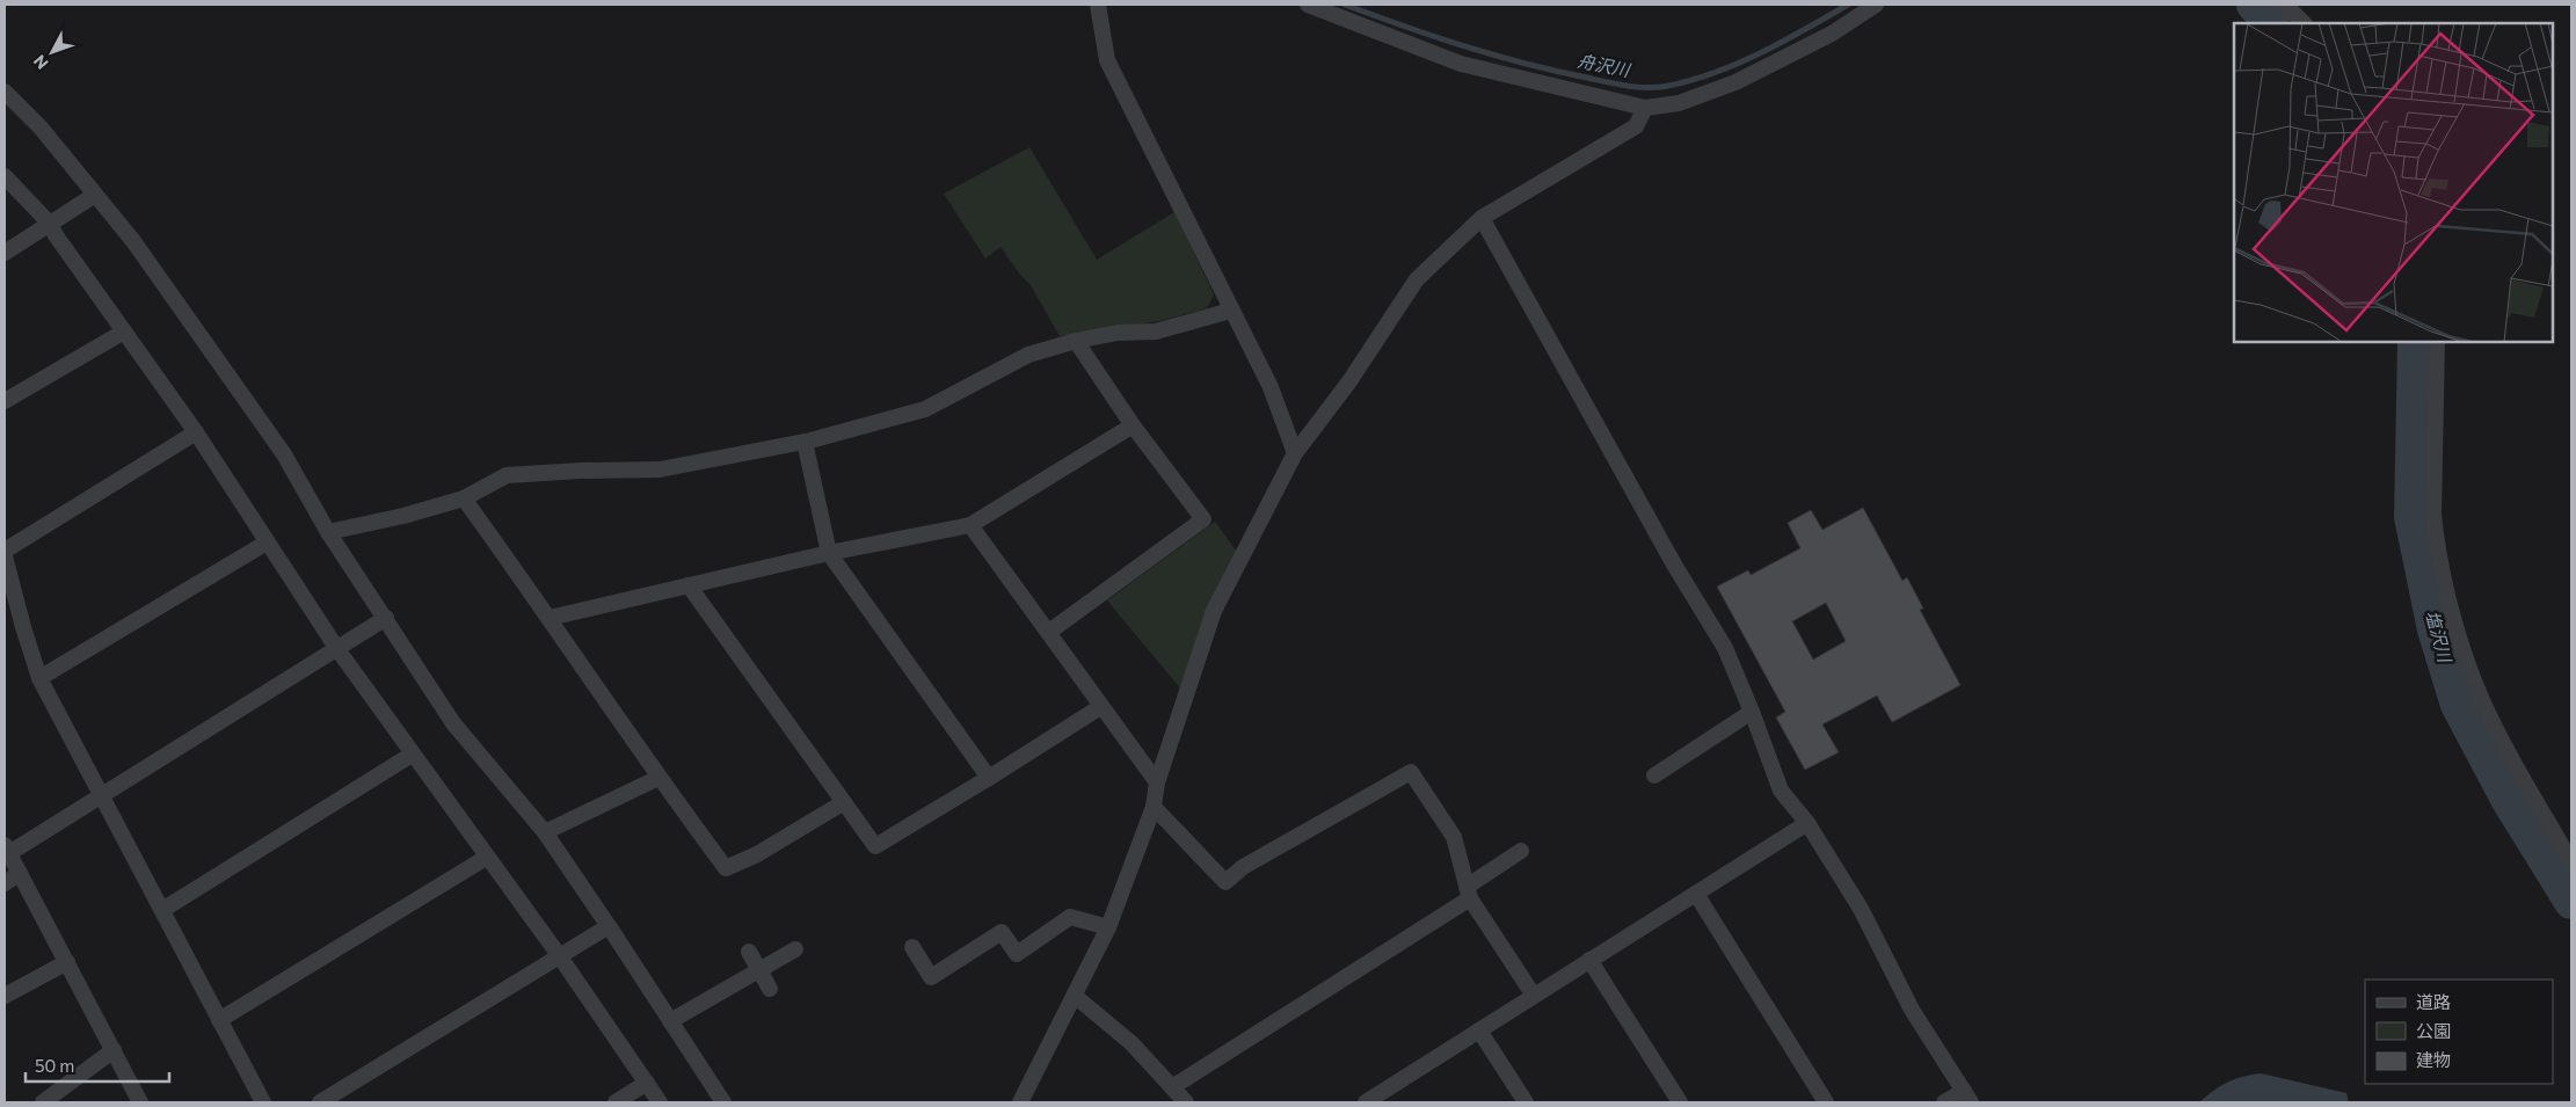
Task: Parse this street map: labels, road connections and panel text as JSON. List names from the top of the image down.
{
  "water": ["舟沢川", "塩沢川"],
  "legend": ["道路", "公園", "建物"],
  "scale_bar": "50 m",
  "north": "bottom left"
}
